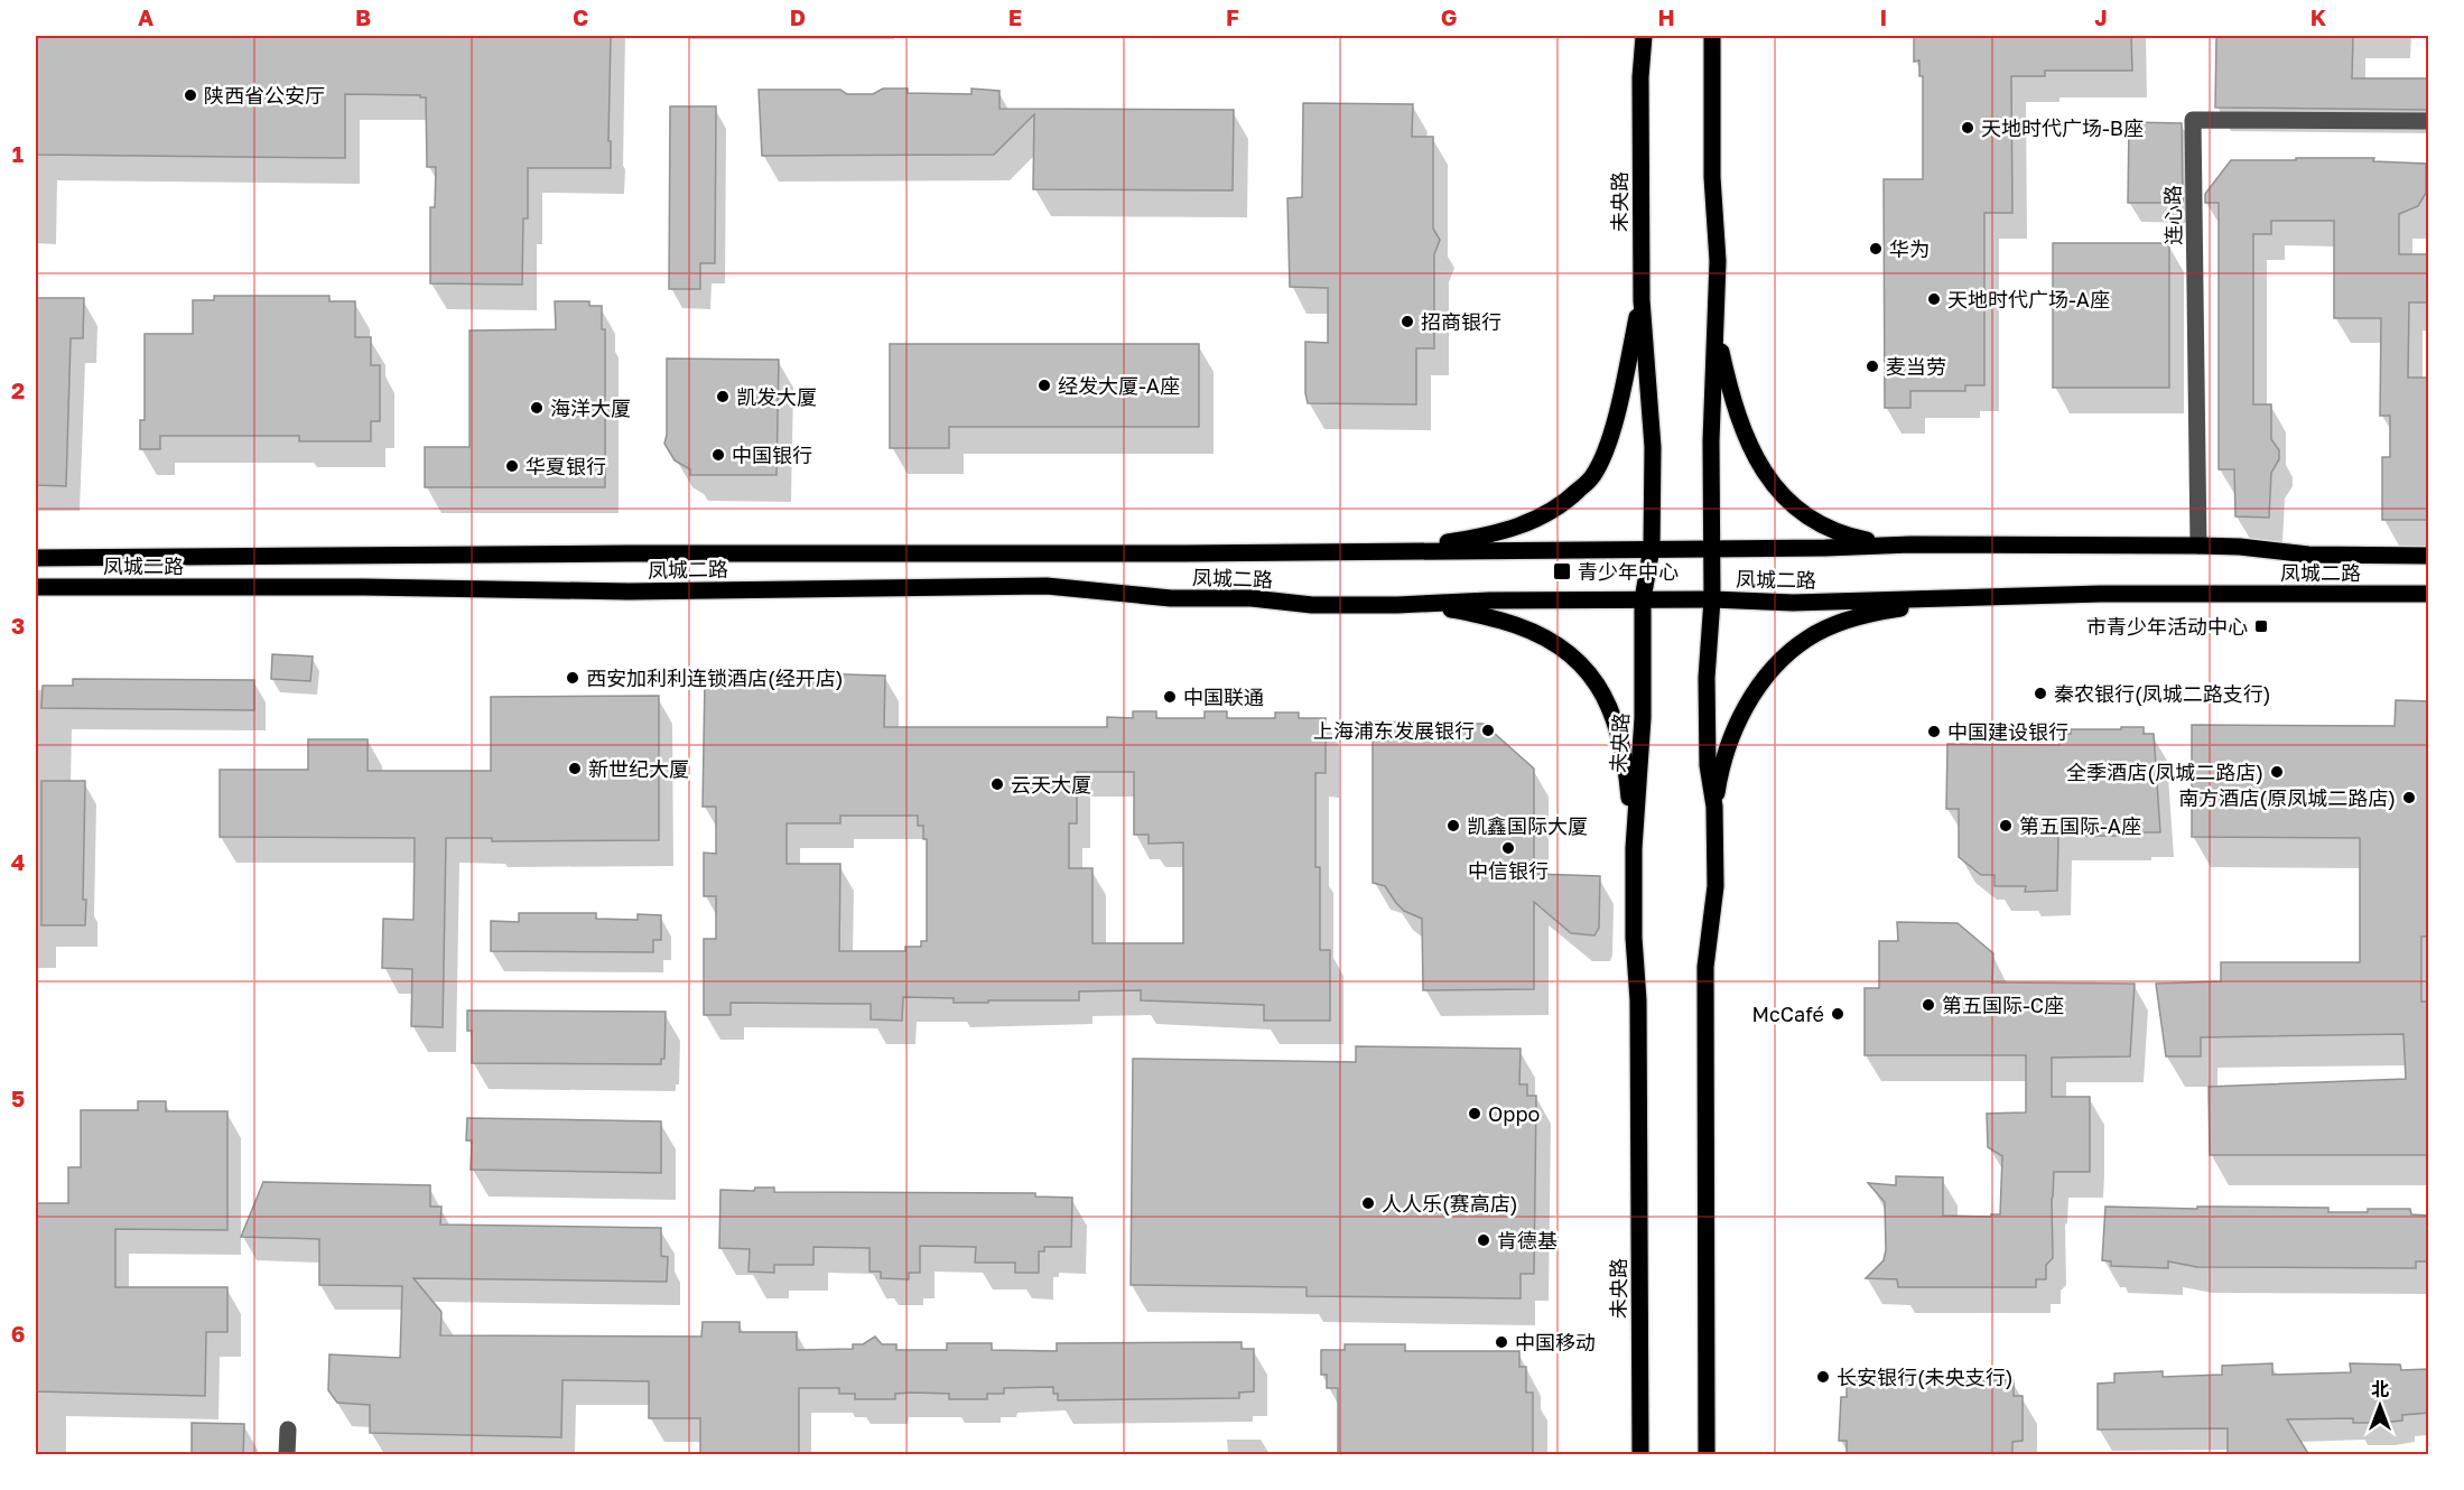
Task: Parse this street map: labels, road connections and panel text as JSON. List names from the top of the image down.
{
  "streets": {
    "main road": ["未央路", "凤城二路"],
    "street": ["连心路"]
  },
  "crossings": [
    ["未央路", "凤城二路"],
    ["连心路", "凤城二路"]
  ],
  "places": {
    "other": [
      "陕西省公安厅",
      "天地时代广场-B座",
      "华为",
      "天地时代广场-A座",
      "招商银行",
      "麦当劳",
      "经发大厦-A座",
      "凯发大厦",
      "海洋大厦",
      "中国银行",
      "华夏银行",
      "西安加利利连锁酒店(经开店)",
      "秦农银行(凤城二路支行)",
      "中国联通",
      "上海浦东发展银行",
      "中国建设银行",
      "新世纪大厦",
      "全季酒店(凤城二路店)",
      "云天大厦",
      "南方酒店(原凤城二路店)",
      "凯鑫国际大厦",
      "第五国际-A座",
      "中信银行",
      "第五国际-C座",
      "McCafé",
      "Oppo",
      "人人乐(赛高店)",
      "肯德基",
      "中国移动",
      "长安银行(未央支行)"
    ],
    "transit": ["青少年中心", "市青少年活动中心"]
  },
  "north": "top",
  "grid": {
    "columns": [
      "A",
      "B",
      "C",
      "D",
      "E",
      "F",
      "G",
      "H",
      "I",
      "J",
      "K"
    ],
    "rows": [
      "1",
      "2",
      "3",
      "4",
      "5",
      "6"
    ]
  }
}
